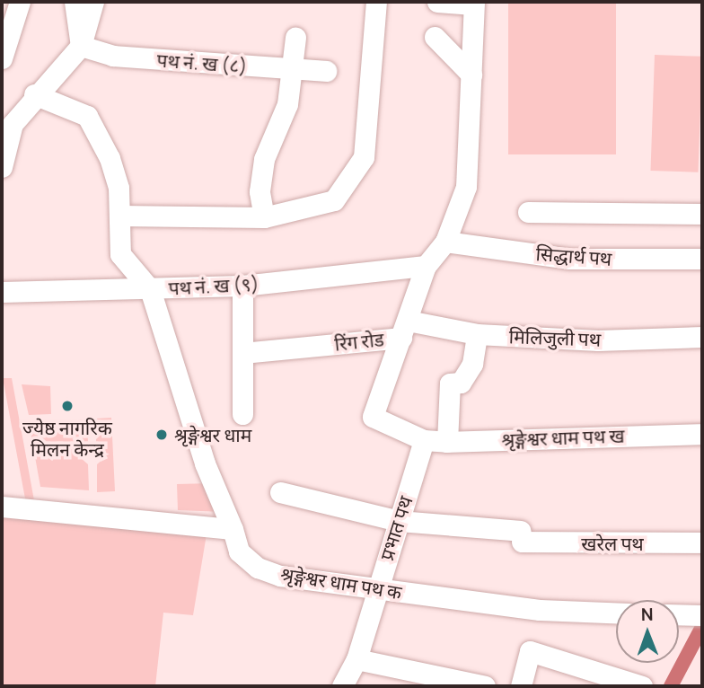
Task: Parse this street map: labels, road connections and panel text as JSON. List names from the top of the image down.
{
  "streets": {
    "street": [
      "पथ नं. ख (८)",
      "सिद्धार्थ पथ",
      "पथ नं. ख (९)",
      "मिलिजुली पथ",
      "रिंग रोड",
      "श्रृङ्गेश्वर धाम पथ ख",
      "प्रभात पथ",
      "खरेल पथ",
      "श्रृङ्गेश्वर धाम पथ क"
    ]
  },
  "crossings": [
    ["पथ नं. ख (९)", "रिंग रोड"],
    ["पथ नं. ख (९)", "श्रृङ्गेश्वर धाम पथ क"],
    ["मिलिजुली पथ", "रिंग रोड"],
    ["श्रृङ्गेश्वर धाम पथ ख", "प्रभात पथ"],
    ["प्रभात पथ", "खरेल पथ"],
    ["प्रभात पथ", "श्रृङ्गेश्वर धाम पथ क"]
  ],
  "places": ["ज्येष्ठ नागरिक मिलन केन्द्र", "श्रृङ्गेश्वर धाम"],
  "north": "top"
}
